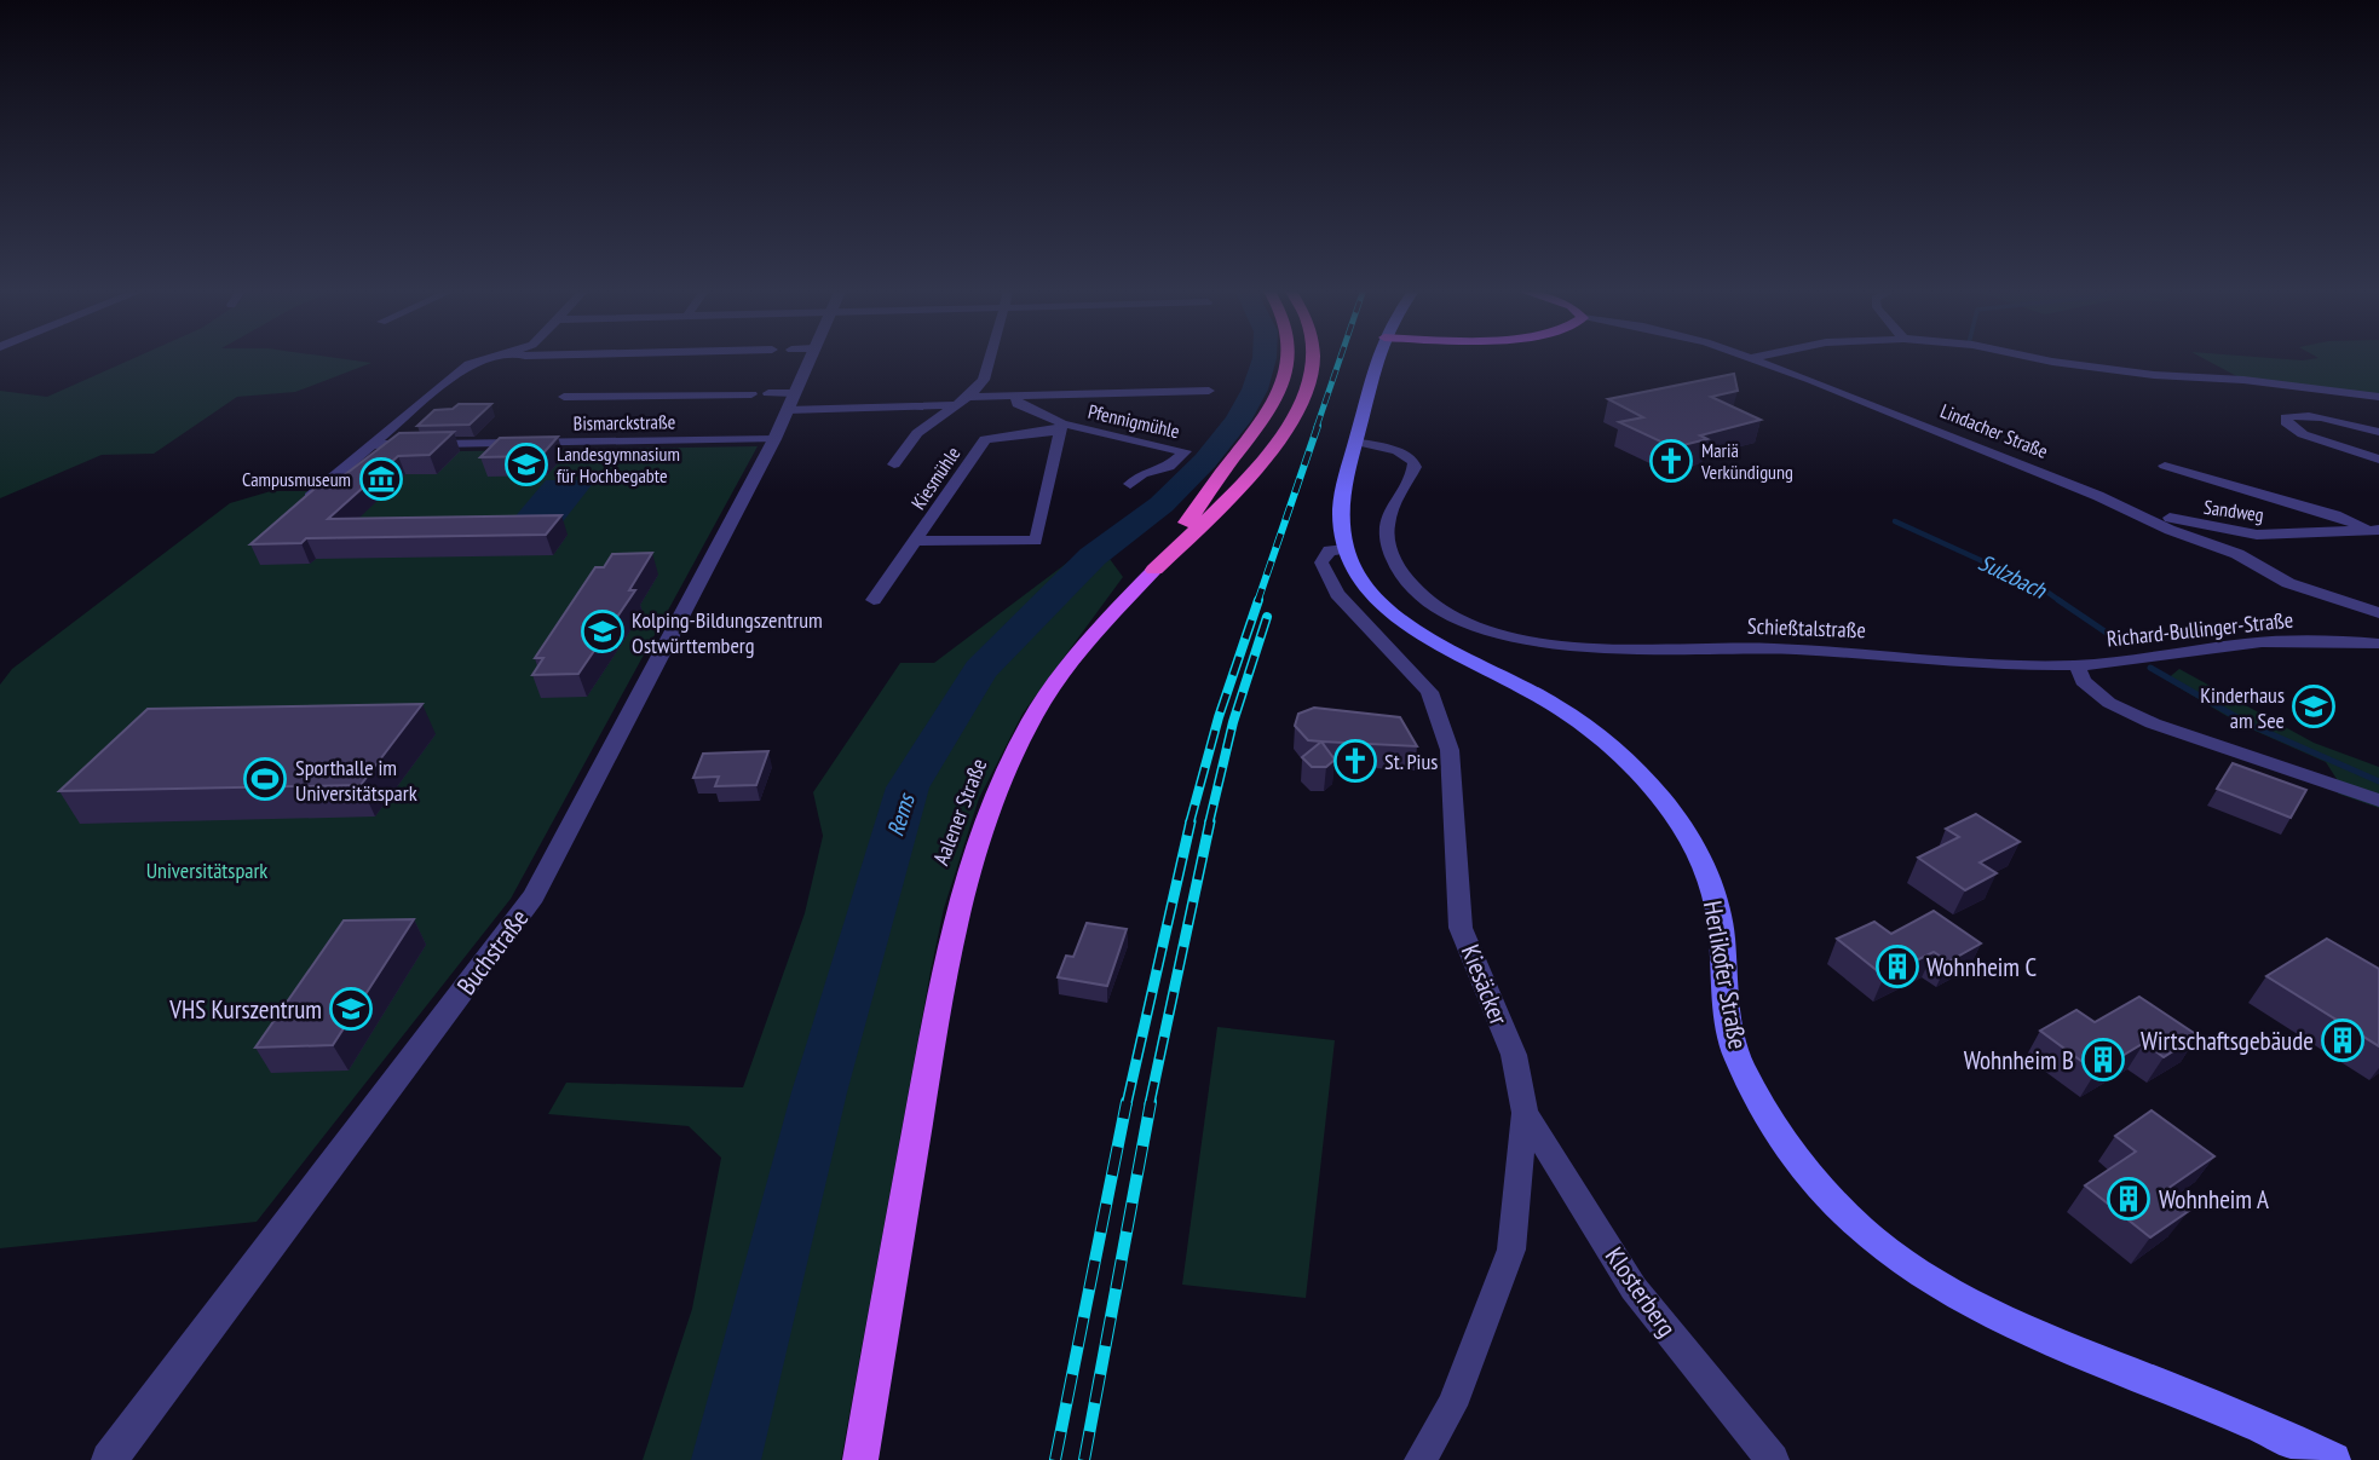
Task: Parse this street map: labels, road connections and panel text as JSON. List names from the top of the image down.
{
  "streets": {
    "highway": ["Aalener Straße"],
    "main road": ["Herlikofer Straße"],
    "street": [
      "Pfennigmühle",
      "Bismarckstraße",
      "Lindacher Straße",
      "Kiesmühle",
      "Sandweg",
      "Schießtalstraße",
      "Richard-Bullinger-Straße",
      "Buchstraße",
      "Kiesäcker",
      "Klosterberg"
    ]
  },
  "crossings": [
    ["Pfennigmühle", "Kiesmühle"],
    ["Bismarckstraße", "Buchstraße"],
    ["Lindacher Straße", "Sandweg"],
    ["Schießtalstraße", "Richard-Bullinger-Straße"],
    ["Schießtalstraße", "Herlikofer Straße"],
    ["Herlikofer Straße", "Kiesäcker"],
    ["Kiesäcker", "Klosterberg"]
  ],
  "water": ["Sulzbach", "Rems"],
  "parks": ["Universitätspark"],
  "places": {
    "church": ["Mariä Verkündigung", "St. Pius"],
    "school or university": [
      "Landesgymnasium für Hochbegabte",
      "Kolping-Bildungszentrum Ostwürttemberg",
      "Kinderhaus am See",
      "VHS Kurszentrum"
    ],
    "museum": ["Campusmuseum"],
    "sports": ["Sporthalle im Universitätspark"],
    "building": [
      "Wohnheim C",
      "Wirtschaftsgebäude",
      "Wohnheim B",
      "Wohnheim A"
    ]
  }
}
